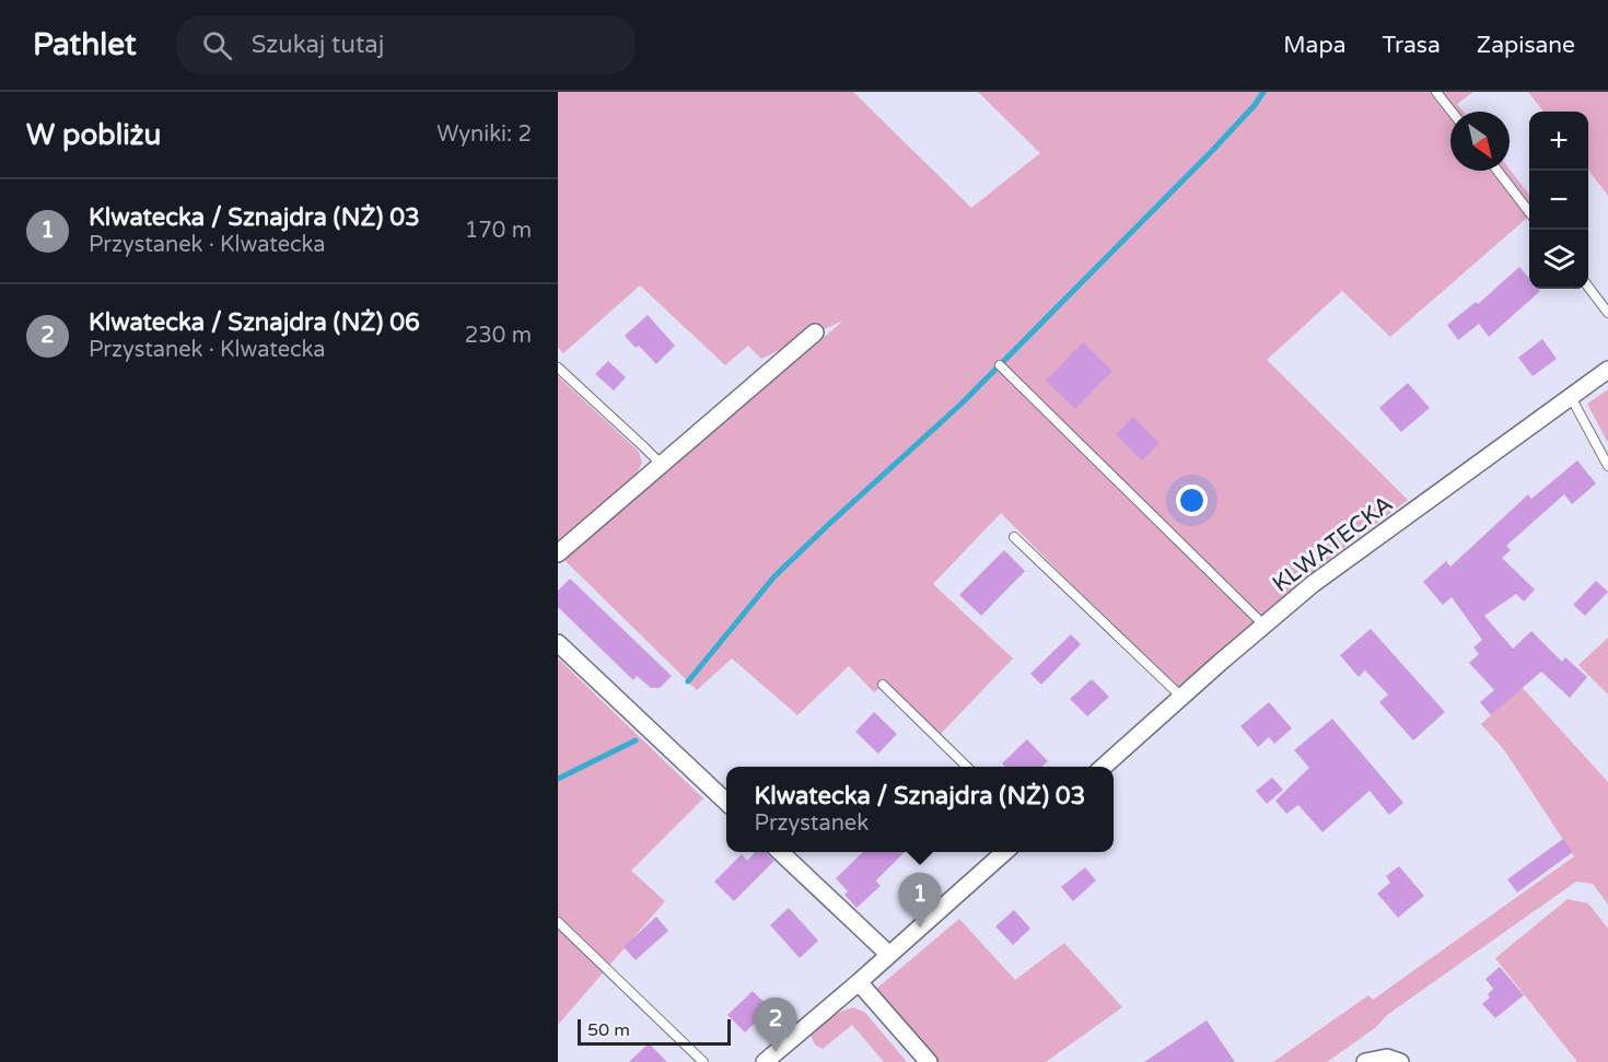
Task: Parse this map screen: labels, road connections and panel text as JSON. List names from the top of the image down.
{
  "streets": {
    "street": ["KLWATECKA"]
  },
  "scale_bar": "50 m",
  "north": "bottom right",
  "page": {
    "header": "Pathlet",
    "search": "Szukaj tutaj",
    "nav": ["Mapa", "Trasa", "Zapisane"],
    "heading": ["W pobliżu", "Wyniki: 2"],
    "map_buttons": ["+", "−"],
    "list": [
      {
        "mark": "1",
        "name": "Klwatecka / Sznajdra (NŻ) 03",
        "note": "Przystanek · Klwatecka",
        "value": "170 m"
      },
      {
        "mark": "2",
        "name": "Klwatecka / Sznajdra (NŻ) 06",
        "note": "Przystanek · Klwatecka",
        "value": "230 m"
      }
    ],
    "popup": ["Klwatecka / Sznajdra (NŻ) 03", "Przystanek"],
    "pins": ["1", "2"],
    "scale": "50 m"
  }
}
